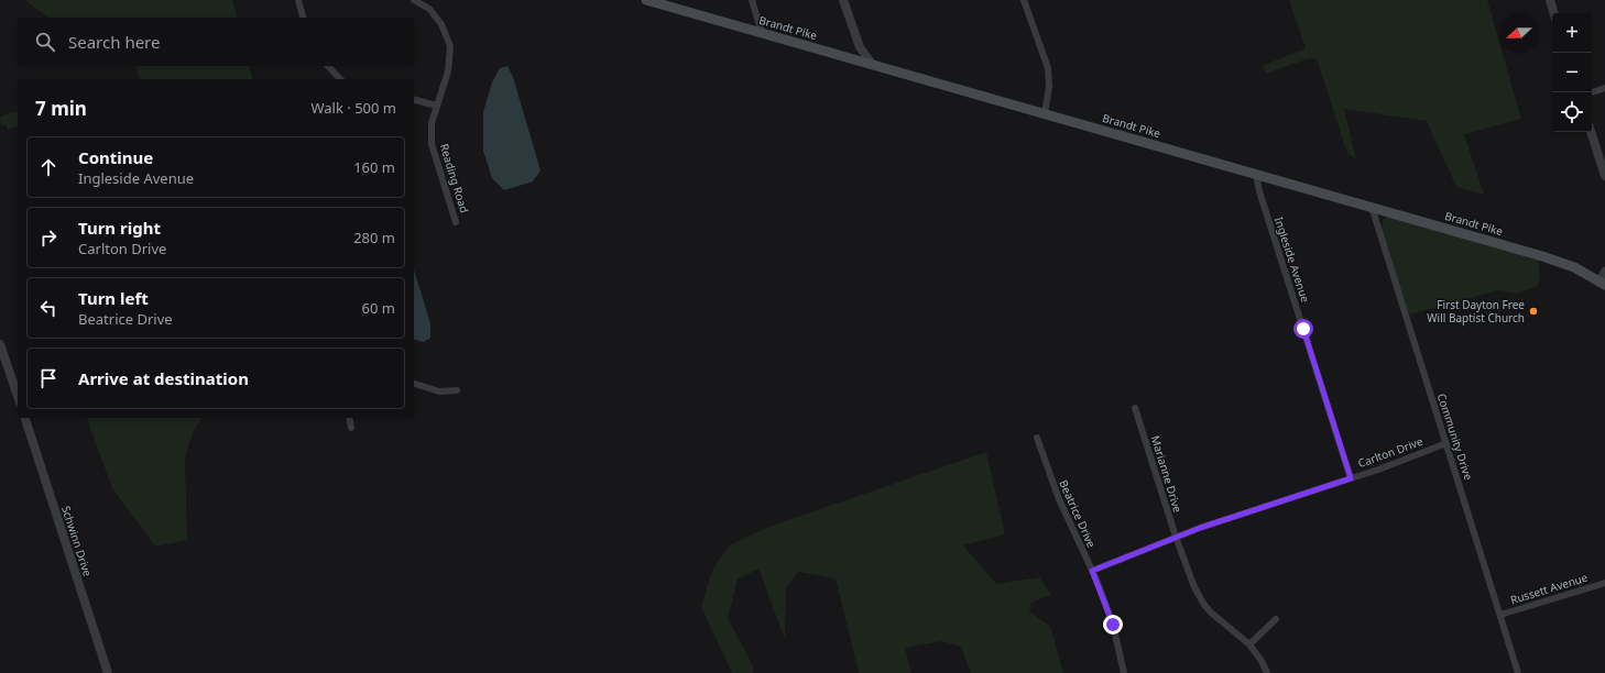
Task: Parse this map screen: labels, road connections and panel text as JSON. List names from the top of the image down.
{
  "streets": {
    "main road": ["Brandt Pike"],
    "street": [
      "Reading Road",
      "Ingleside Avenue",
      "Community Drive",
      "Carlton Drive",
      "Marianne Drive",
      "Beatrice Drive",
      "Schwinn Drive",
      "Russett Avenue"
    ]
  },
  "crossings": [
    ["Brandt Pike", "Ingleside Avenue"],
    ["Brandt Pike", "Community Drive"],
    ["Ingleside Avenue", "Carlton Drive"],
    ["Community Drive", "Carlton Drive"],
    ["Community Drive", "Russett Avenue"],
    ["Carlton Drive", "Marianne Drive"],
    ["Carlton Drive", "Beatrice Drive"]
  ],
  "places": ["First Dayton Free Will Baptist Church"],
  "north": "left",
  "page": {
    "map_buttons": ["+", "−"],
    "search": "Search here",
    "heading": ["7 min", "Walk · 500 m"],
    "list": [
      ["Continue", "Ingleside Avenue", "160 m"],
      ["Turn right", "Carlton Drive", "280 m"],
      ["Turn left", "Beatrice Drive", "60 m"],
      "Arrive at destination"
    ]
  }
}
